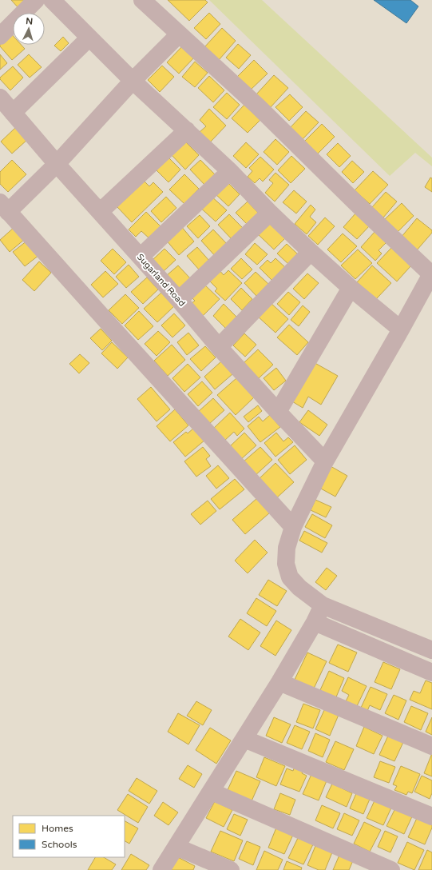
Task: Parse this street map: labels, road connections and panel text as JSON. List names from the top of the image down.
{
  "streets": {
    "street": ["Sugarland Road"]
  },
  "legend": ["Homes", "Schools"],
  "north": "top"
}
